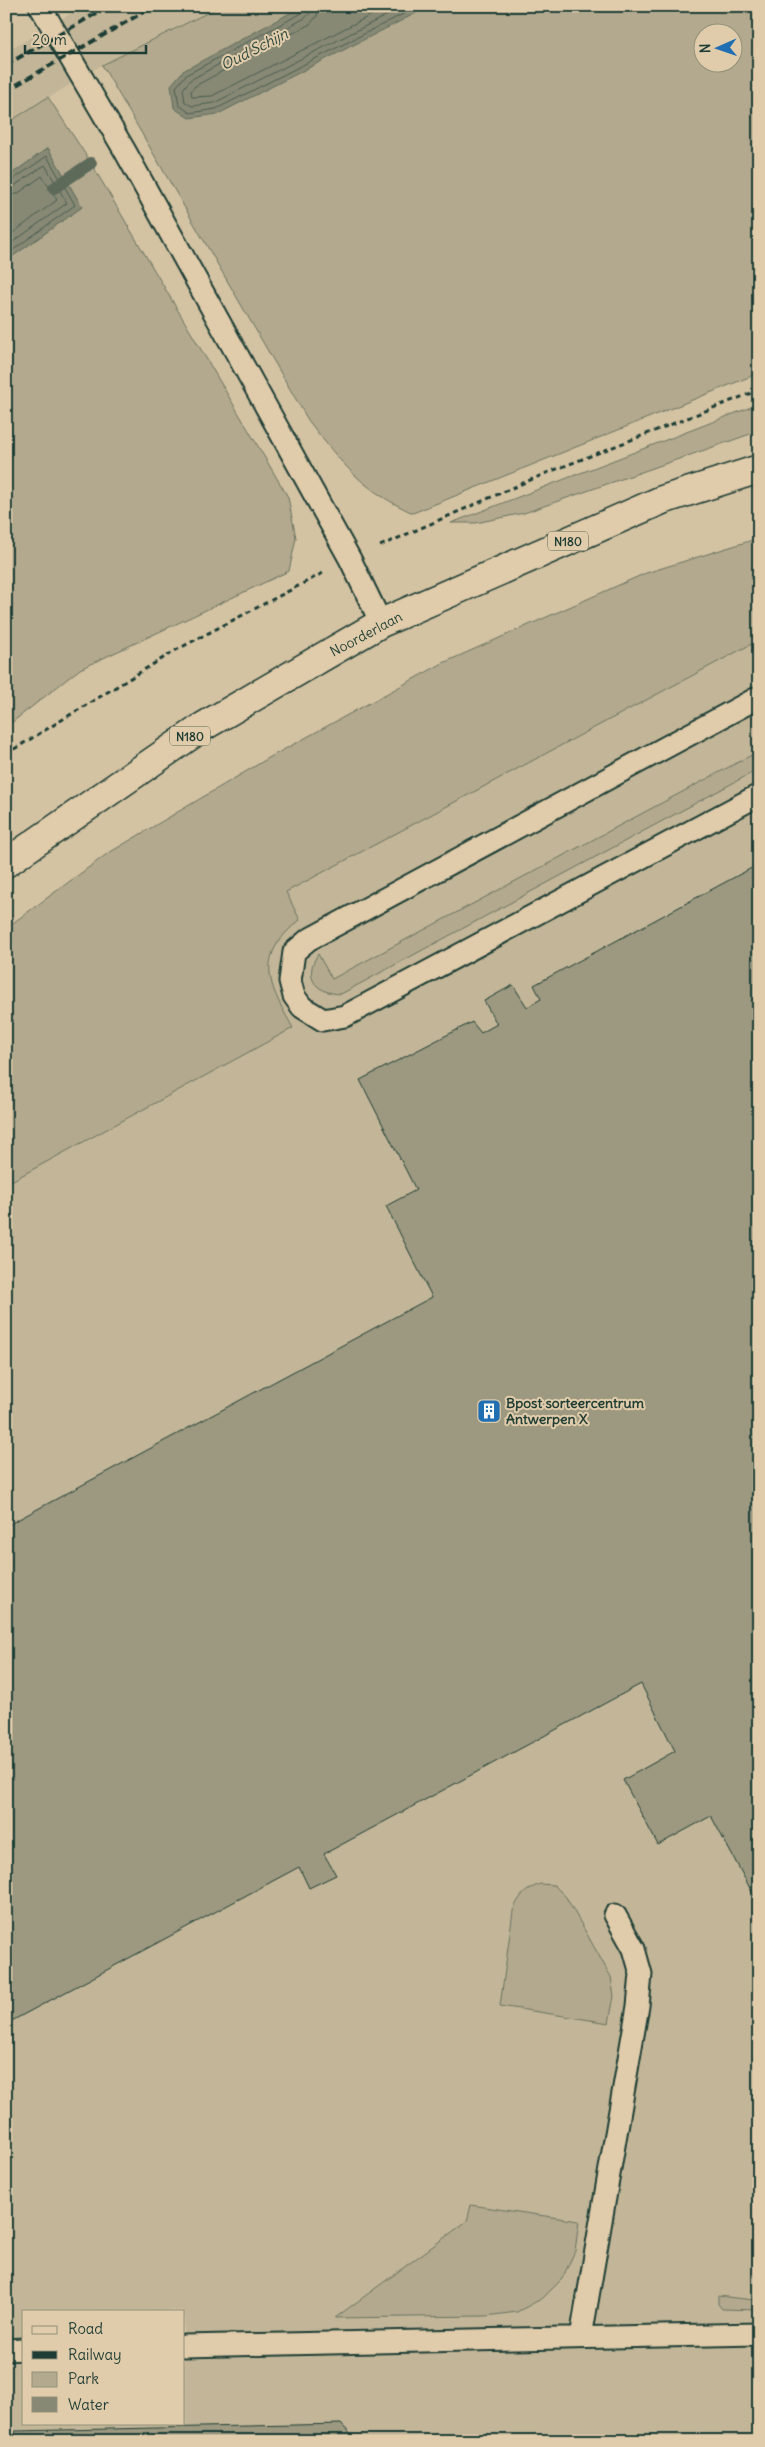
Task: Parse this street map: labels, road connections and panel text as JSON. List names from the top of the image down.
{
  "streets": {
    "main road": ["N180", "Noorderlaan"]
  },
  "water": ["Oud Schijn"],
  "places": {
    "building": ["Bpost sorteercentrum Antwerpen X"]
  },
  "legend": [
    "Road",
    "Railway",
    "Park",
    "Water"
  ],
  "scale_bar": "20 m",
  "north": "left"
}
